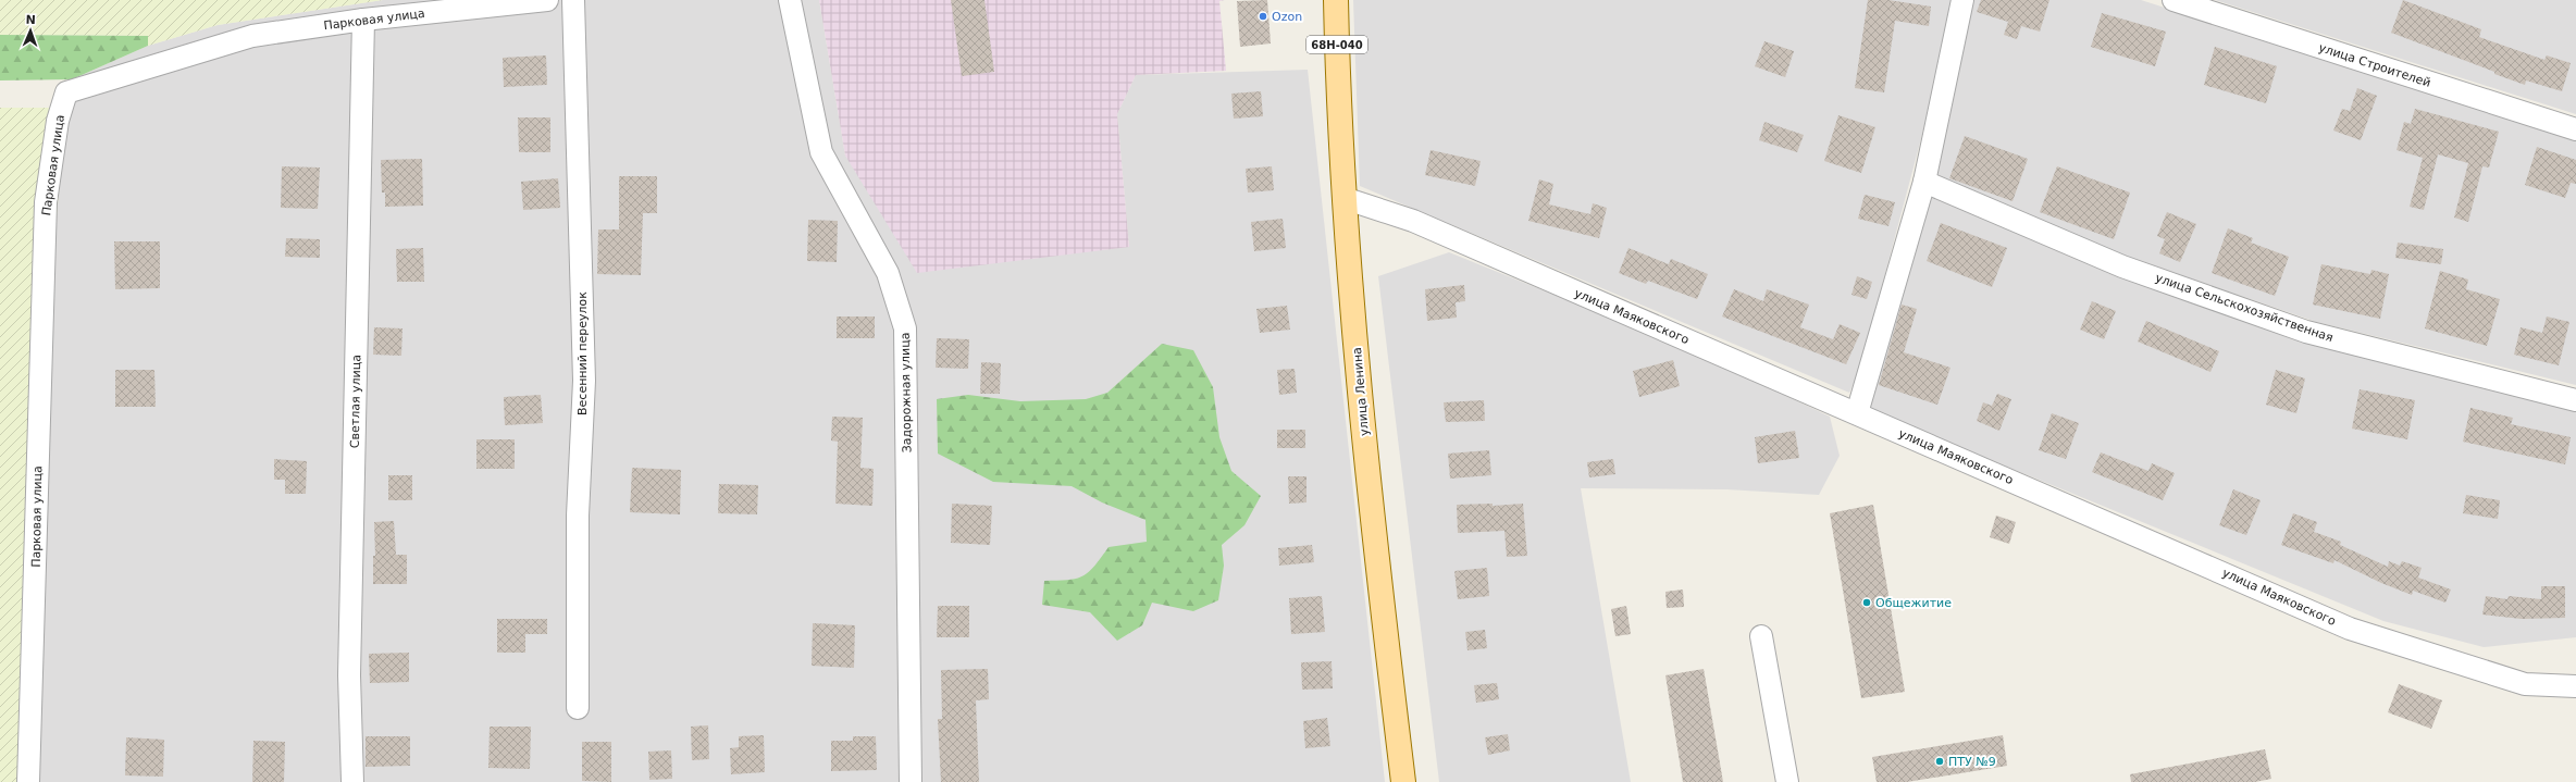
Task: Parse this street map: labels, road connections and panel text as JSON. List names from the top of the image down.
{
  "streets": {
    "main road": ["68Н-040", "улица Ленина"],
    "street": [
      "Парковая улица",
      "улица Строителей",
      "улица Сельскохозяйственная",
      "улица Маяковского",
      "Весенний переулок",
      "Задорожная улица",
      "Светлая улица"
    ]
  },
  "crossings": [
    ["Парковая улица", "Светлая улица"],
    ["улица Маяковского", "улица Ленина"]
  ],
  "places": ["Ozon", "Общежитие", "ПТУ №9"],
  "north": "top"
}
